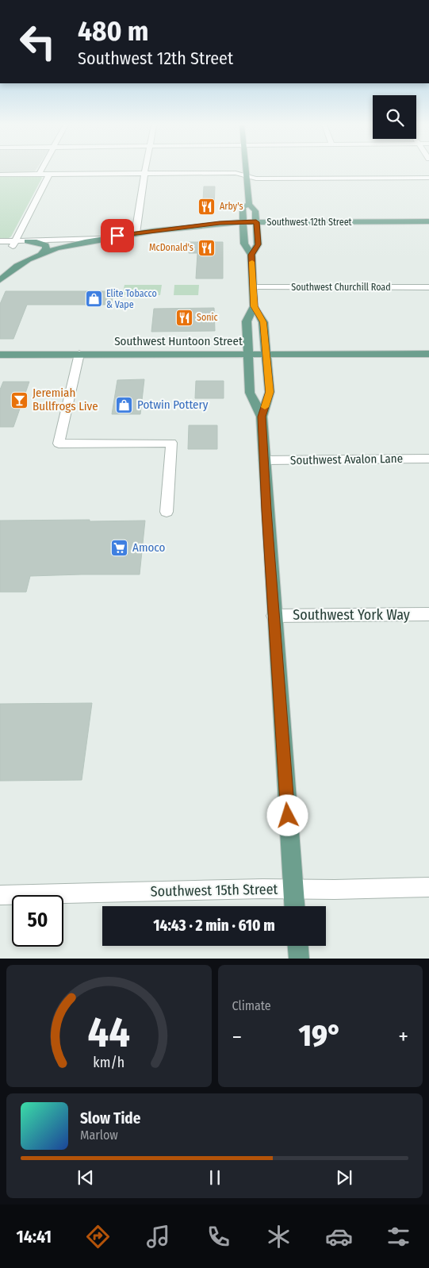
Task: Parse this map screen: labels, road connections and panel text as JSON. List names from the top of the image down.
{
  "streets": {
    "main road": ["Southwest 12th Street", "Southwest Huntoon Street"],
    "street": [
      "Southwest Churchill Road",
      "Southwest Avalon Lane",
      "Southwest York Way",
      "Southwest 15th Street"
    ]
  },
  "places": {
    "restaurant": ["Arby's", "McDonald's", "Sonic"],
    "shop": ["Elite Tobacco & Vape", "Potwin Pottery"],
    "bar": ["Jeremiah Bullfrogs Live"],
    "supermarket": ["Amoco"]
  },
  "page": {
    "turn": ["480 m", "Southwest 12th Street"],
    "limit": "50",
    "trip": "14:43 · 2 min · 610 m",
    "tile": "Climate",
    "heat": ["−", "19°", "+"],
    "song": ["Slow Tide", "Marlow"],
    "tabs": "14:41",
    "gauge": ["44", "km/h"]
  }
}
